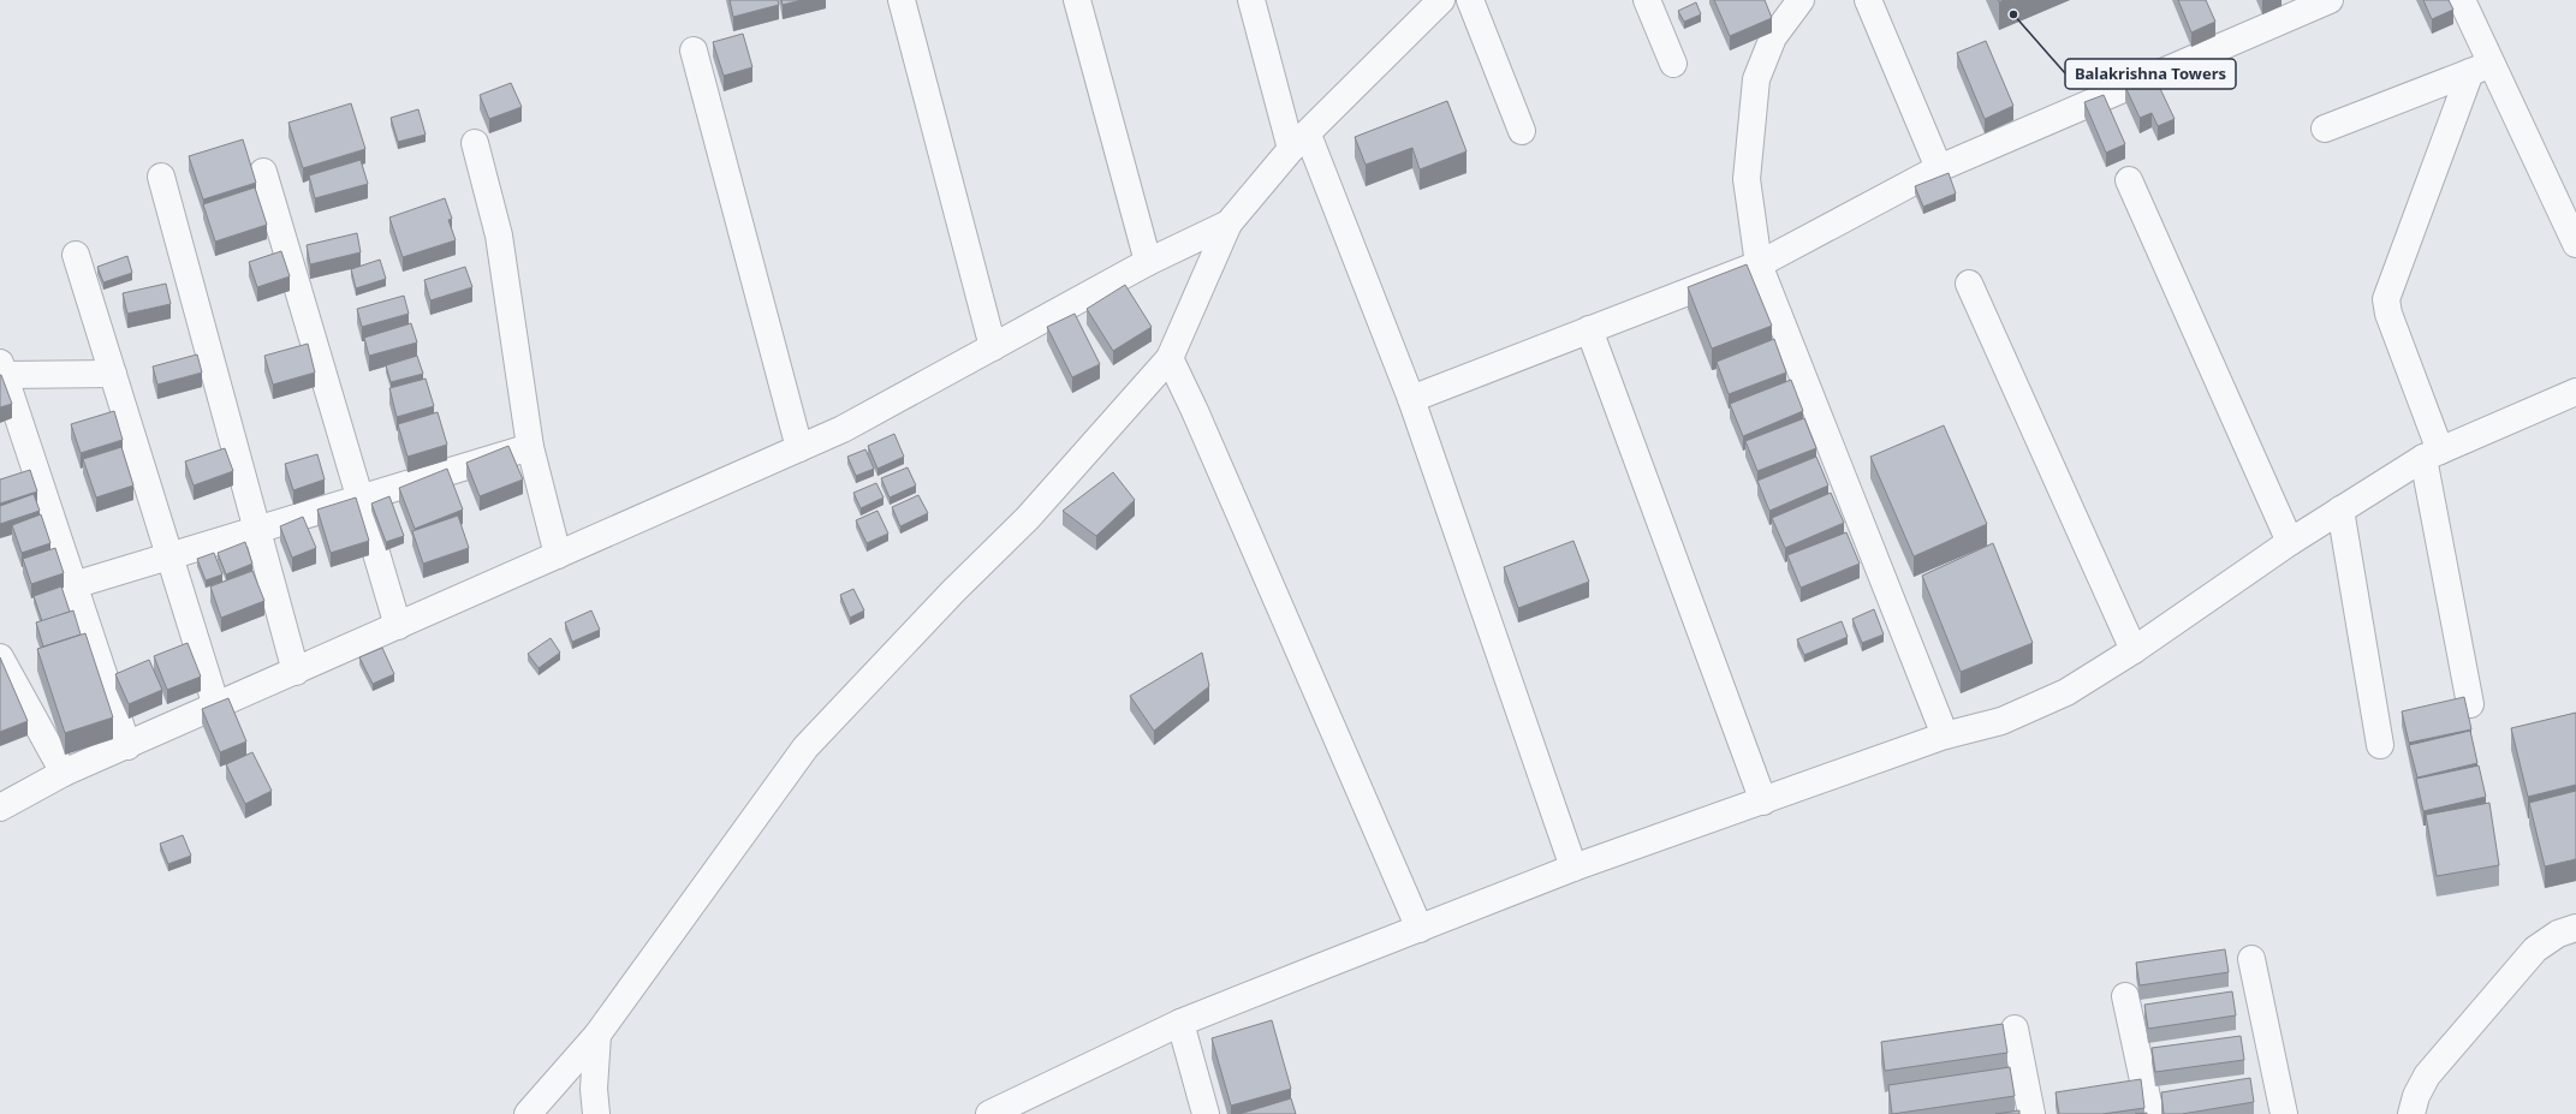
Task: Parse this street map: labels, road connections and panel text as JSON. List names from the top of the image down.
{
  "places": ["Balakrishna Towers"]
}
